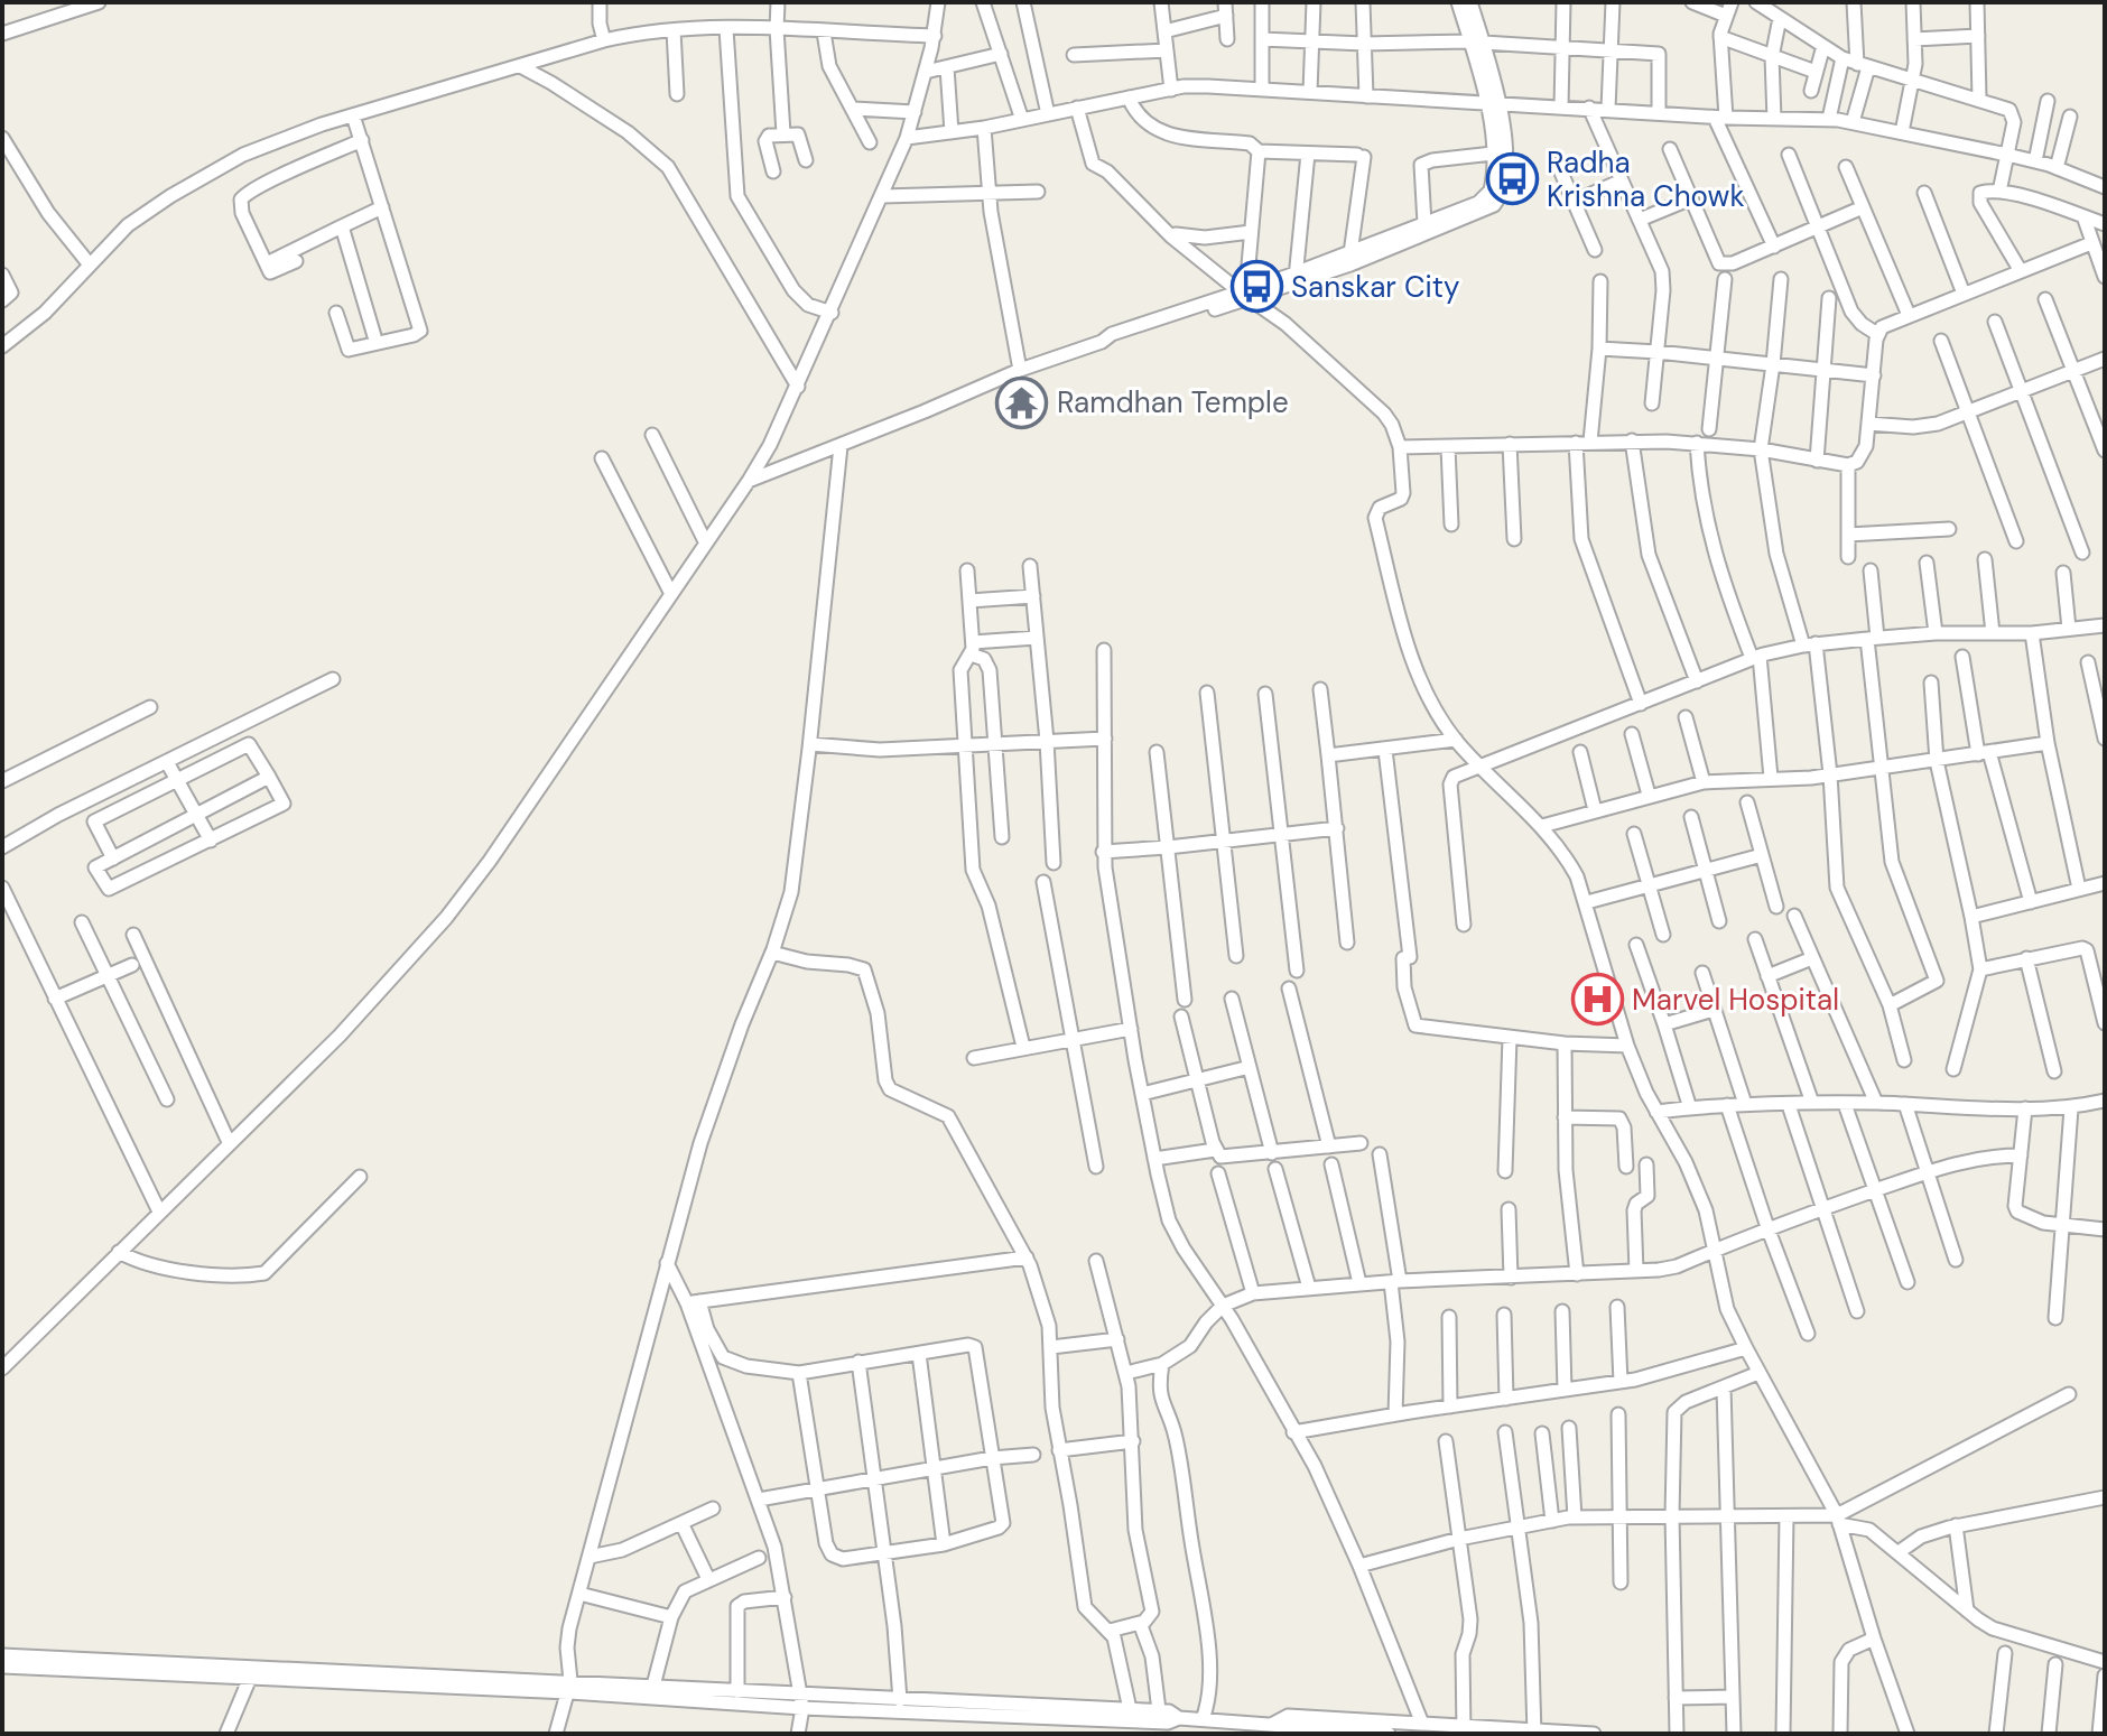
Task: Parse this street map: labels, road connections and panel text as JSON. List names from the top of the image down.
{
  "places": {
    "bus stop": ["Radha Krishna Chowk", "Sanskar City"],
    "temple": ["Ramdhan Temple"],
    "hospital": ["Marvel Hospital"]
  }
}
